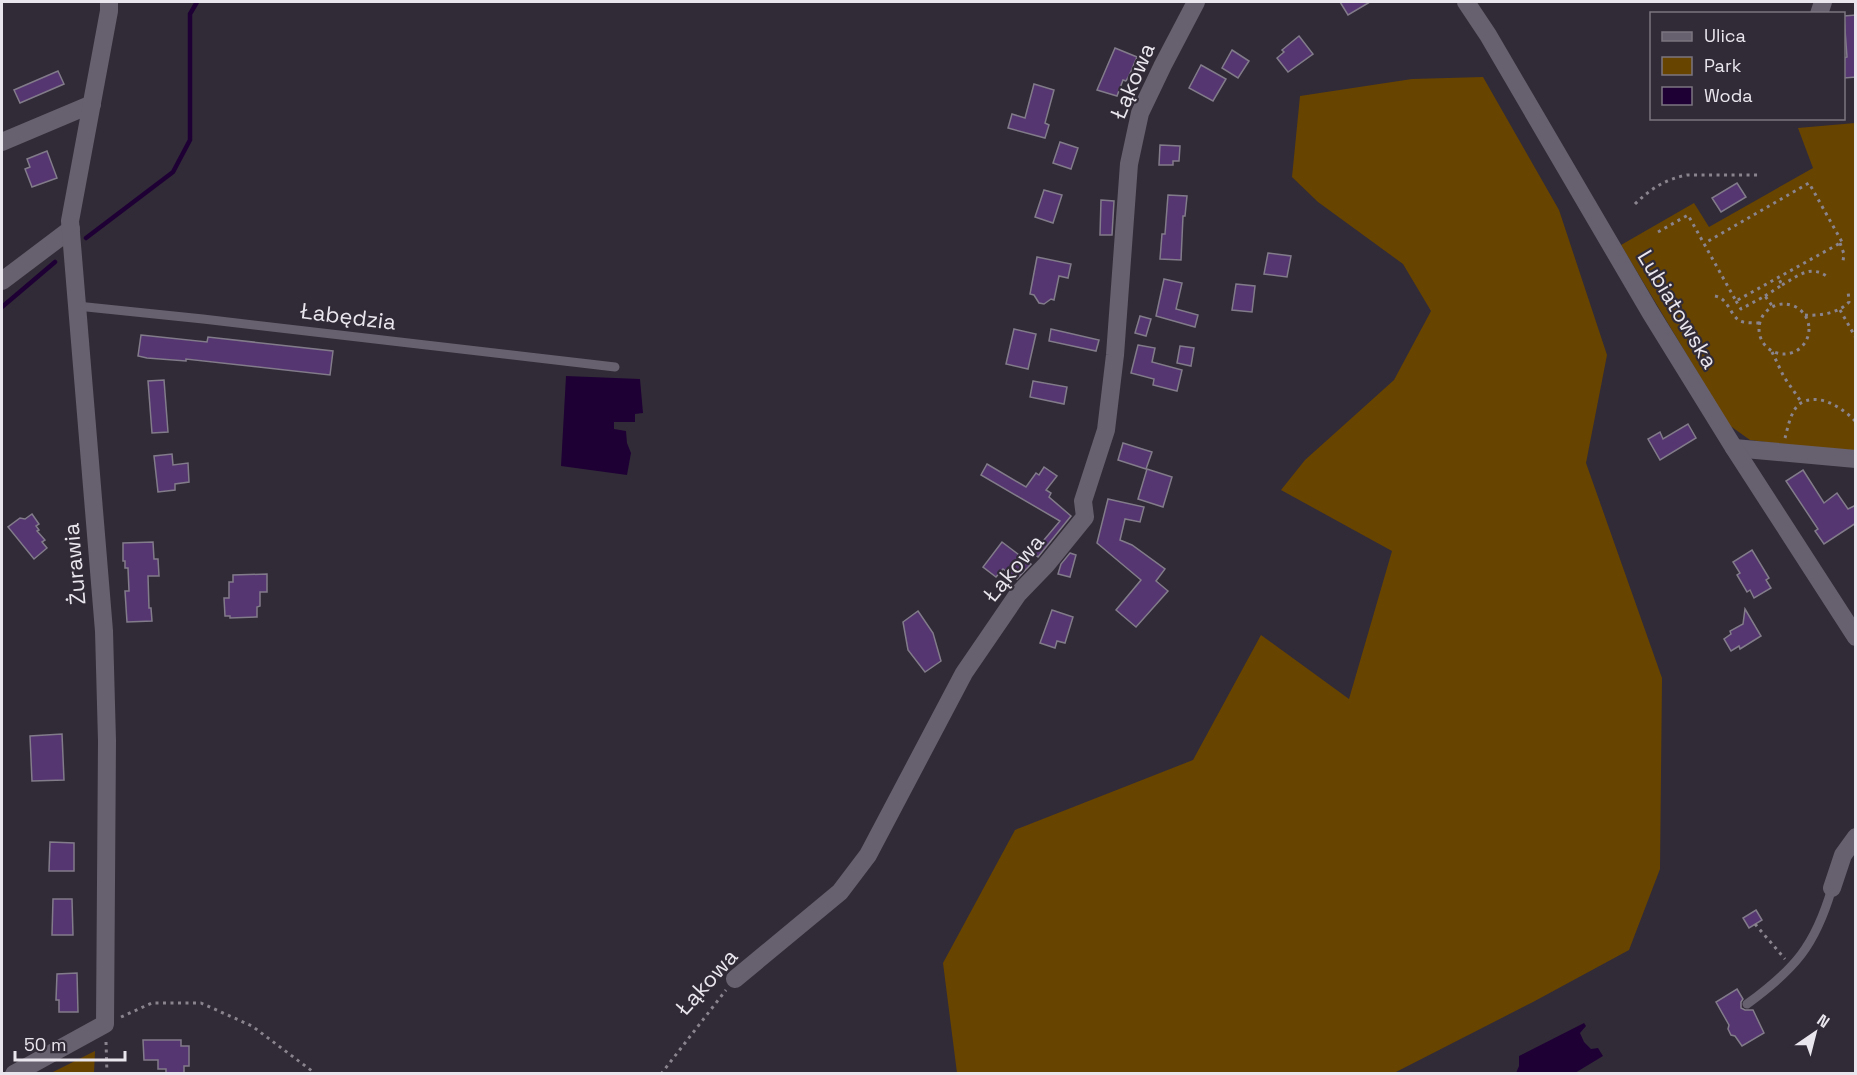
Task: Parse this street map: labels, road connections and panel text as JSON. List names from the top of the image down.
{
  "streets": {
    "street": ["Łąkowa", "Lubiatowska", "Żurawia"],
    "lane": ["Łabędzia"]
  },
  "crossings": [
    ["Łabędzia", "Żurawia"]
  ],
  "legend": ["Ulica", "Park", "Woda"],
  "scale_bar": "50 m",
  "north": "top right"
}
